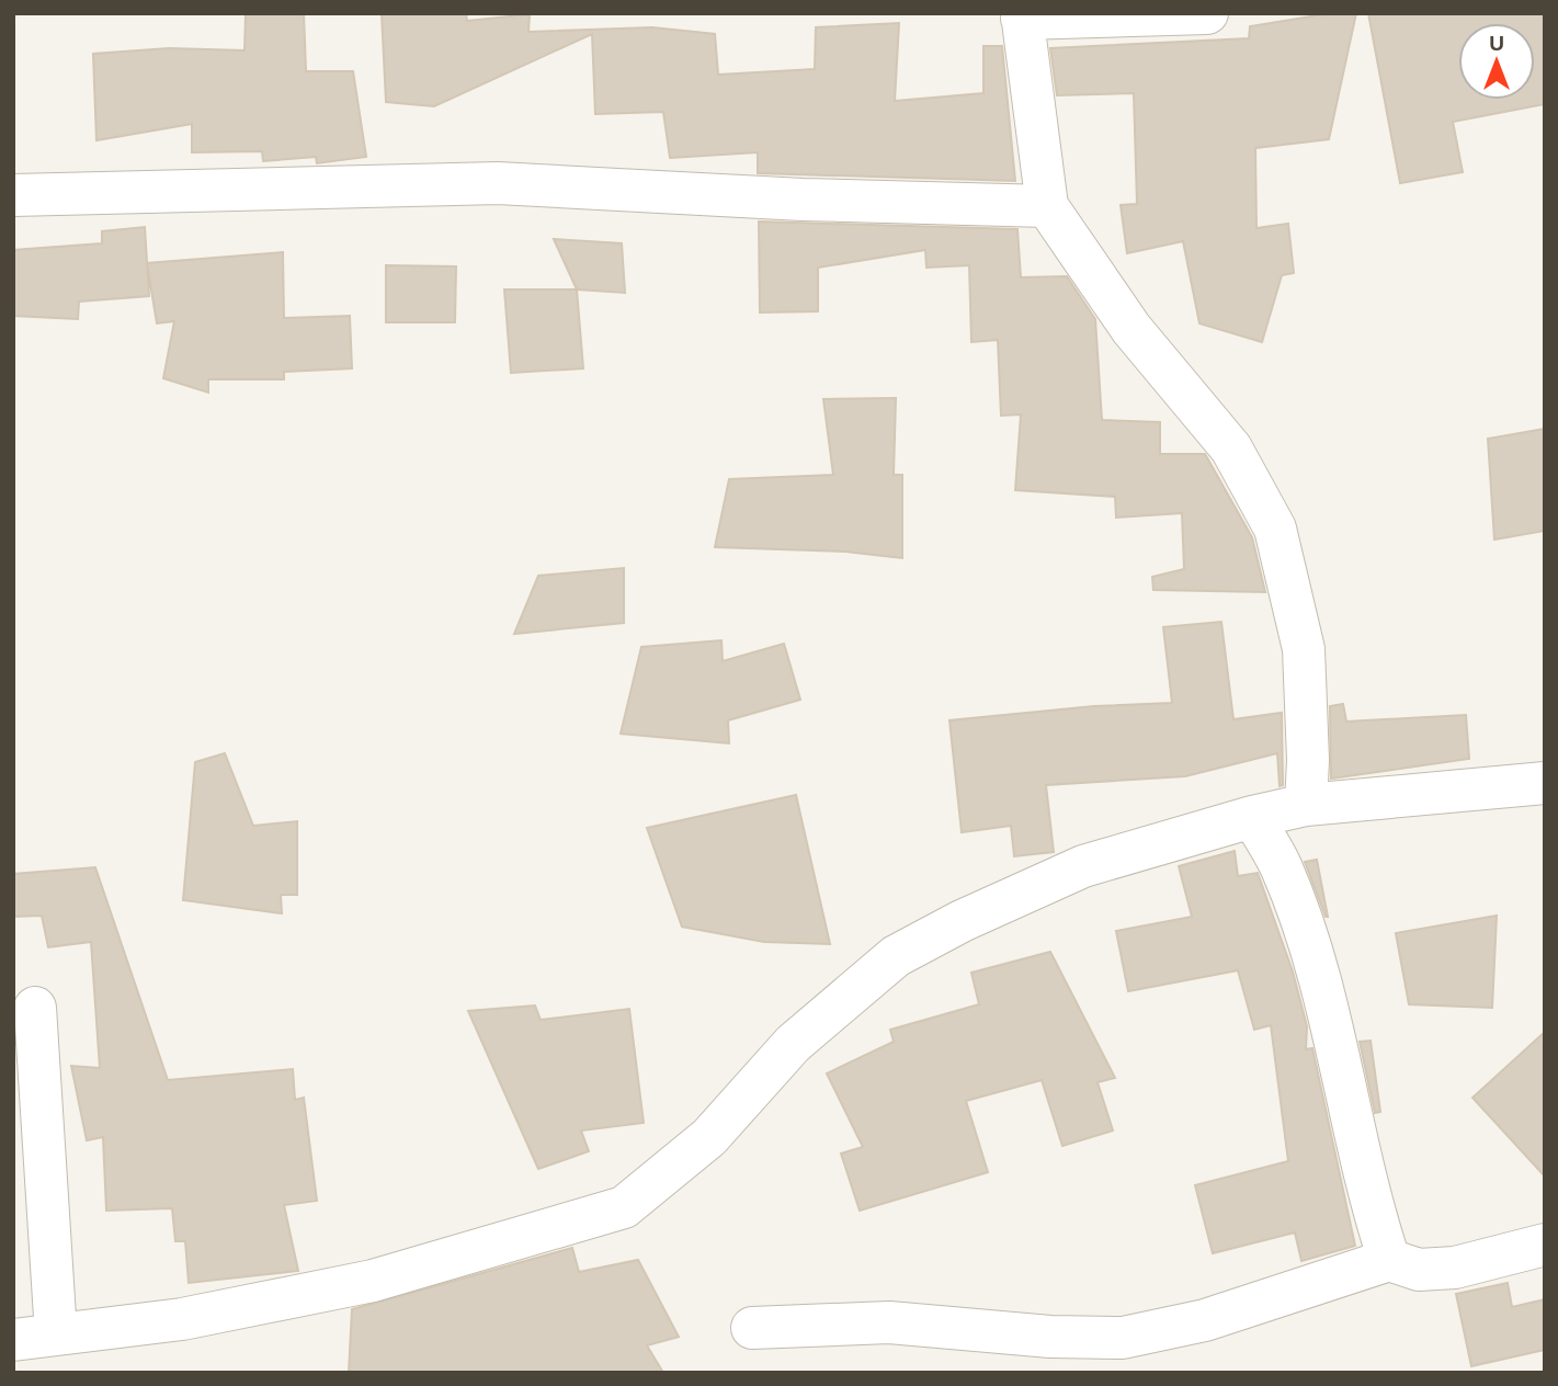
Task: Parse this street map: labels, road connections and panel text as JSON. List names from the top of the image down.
{
  "north": "top"
}
